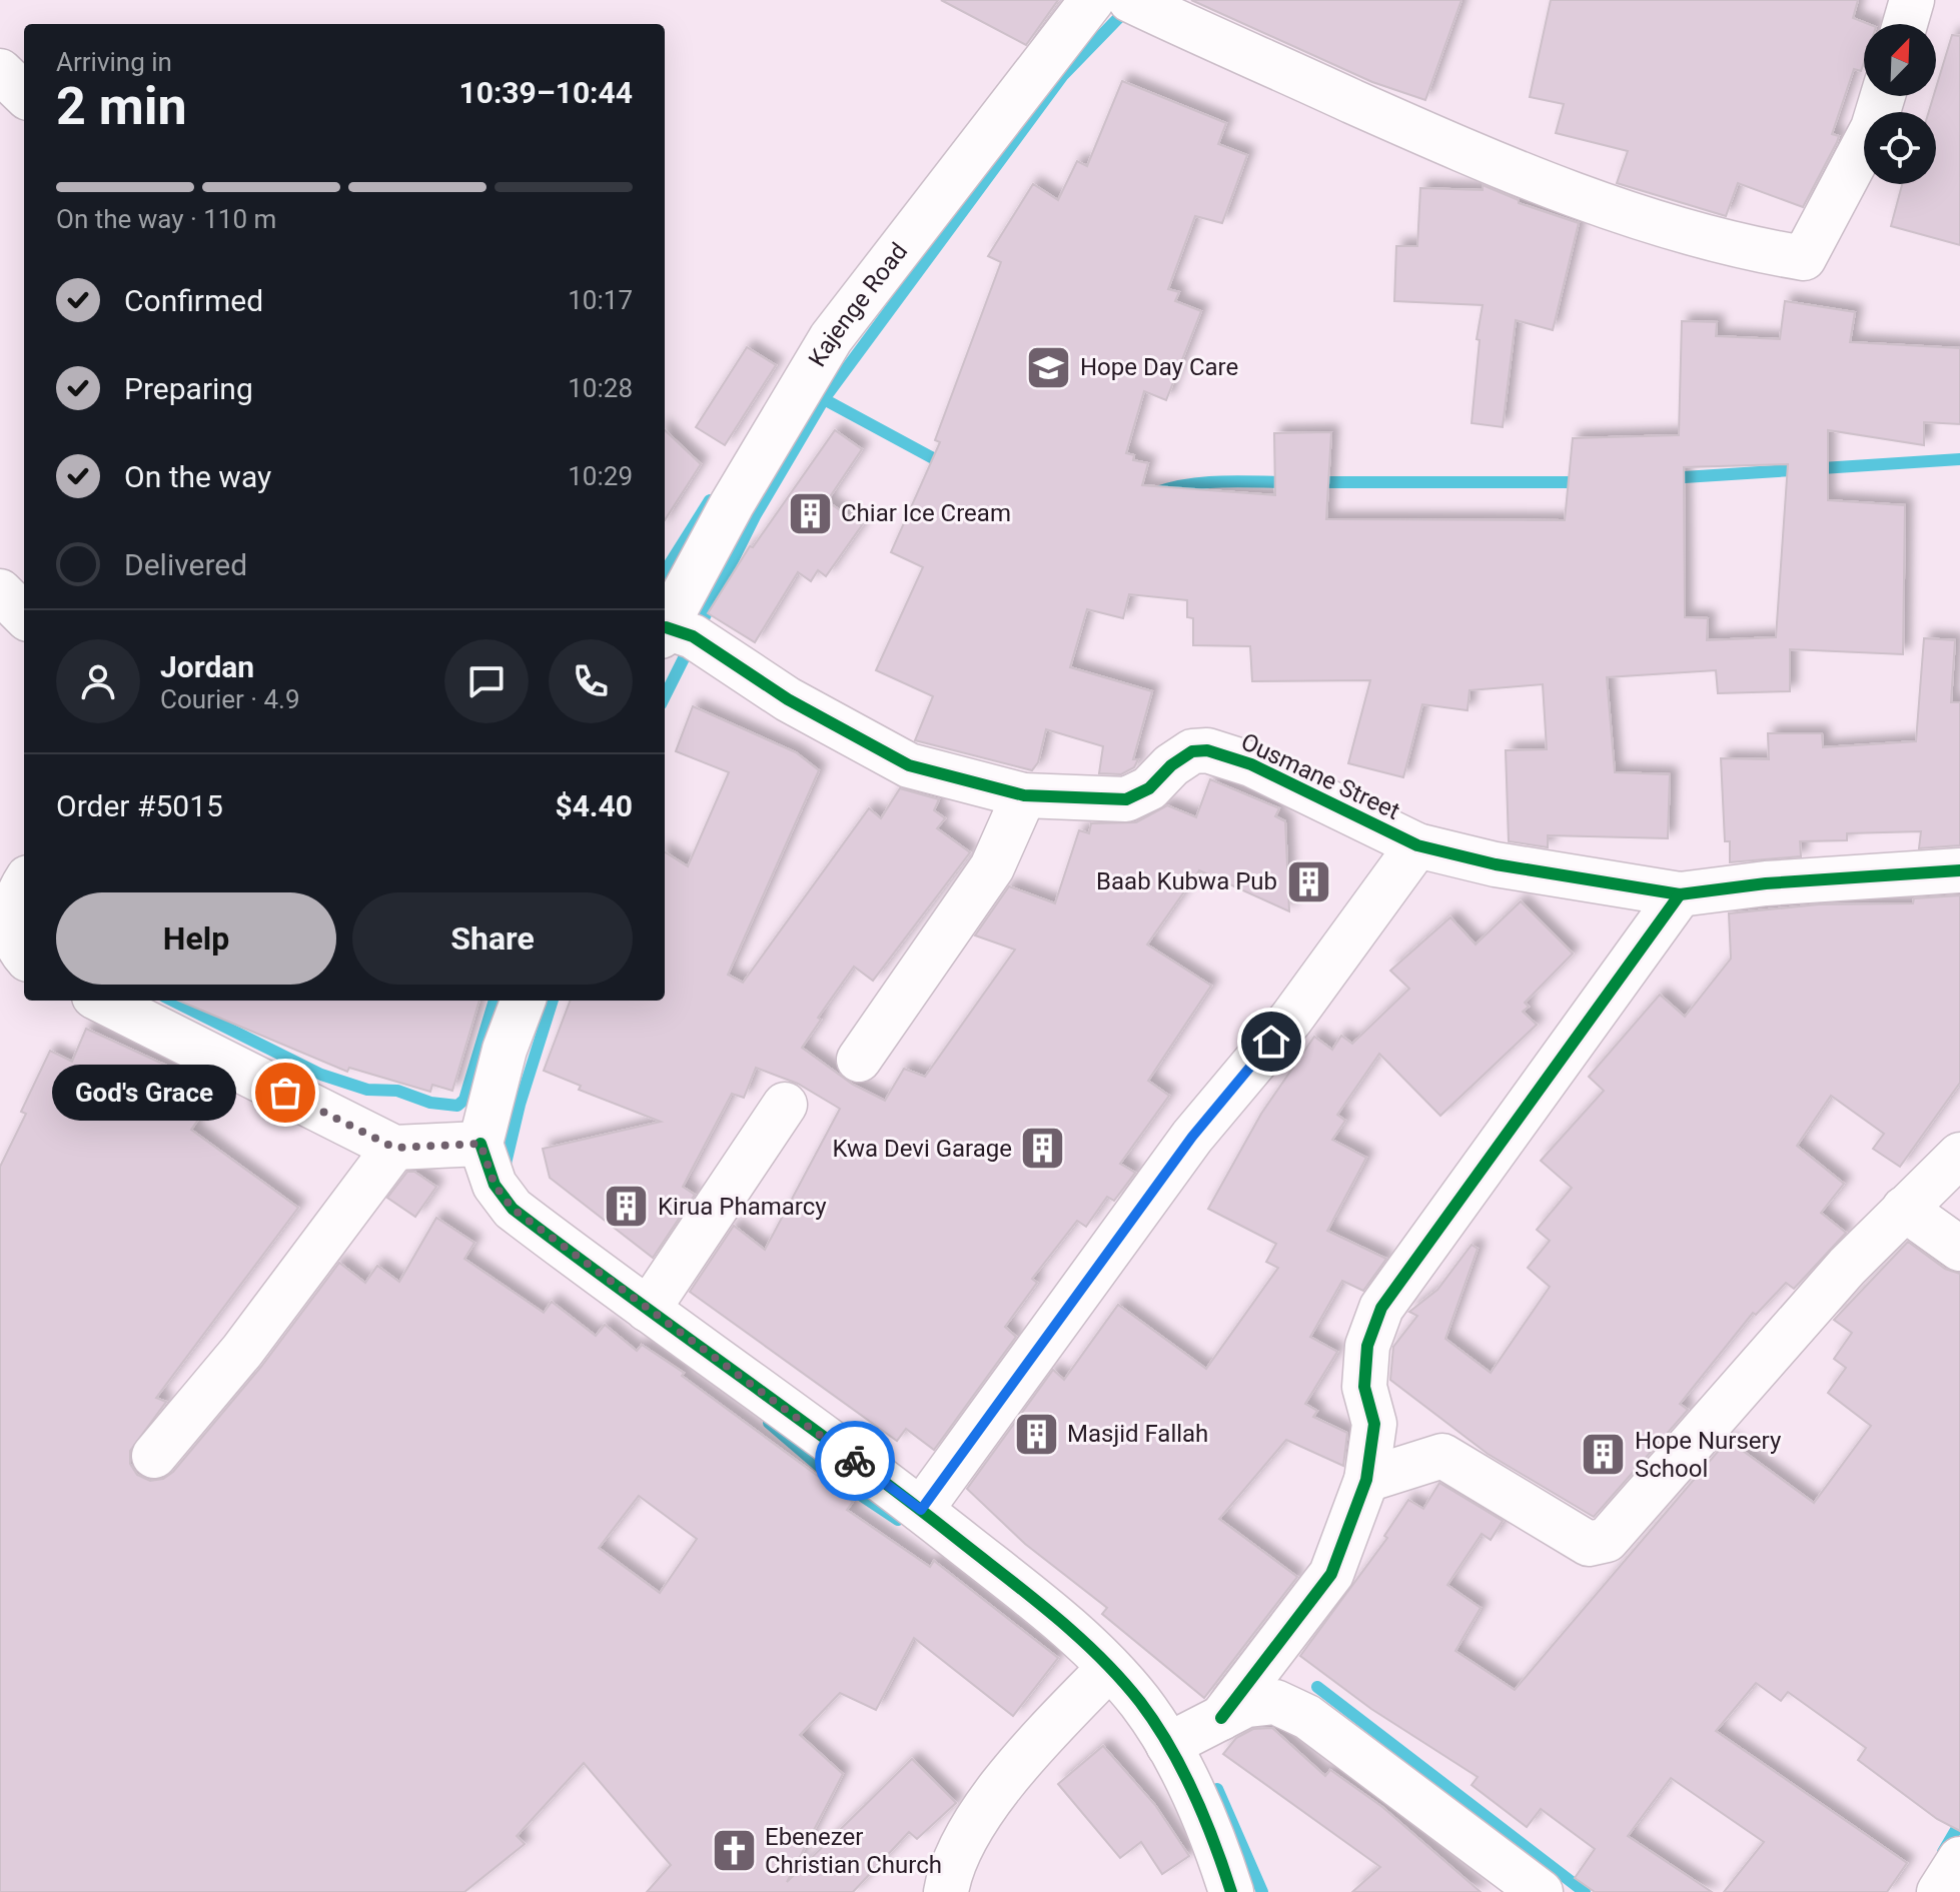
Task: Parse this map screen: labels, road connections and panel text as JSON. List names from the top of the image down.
{
  "streets": {
    "street": ["Kajenge Road", "Ousmane Street"]
  },
  "places": {
    "school or university": ["Hope Day Care"],
    "building": [
      "Chiar Ice Cream",
      "Baab Kubwa Pub",
      "Kwa Devi Garage",
      "Kirua Phamarcy",
      "Masjid Fallah",
      "Hope Nursery School"
    ],
    "other": ["God's Grace"],
    "church": ["Ebenezer Christian Church"]
  },
  "north": "top right",
  "page": {
    "heading": ["2 min", "Arriving in", "10:39–10:44"],
    "panel": [
      "Jordan",
      "Courier · 4.9",
      "Order #5015",
      "$4.40"
    ],
    "bar": "On the way · 110 m",
    "list": [
      ["Confirmed", "10:17"],
      ["Preparing", "10:28"],
      ["On the way", "10:29"],
      "Delivered"
    ],
    "buttons": ["Help", "Share"],
    "bubble": "God's Grace"
  }
}
